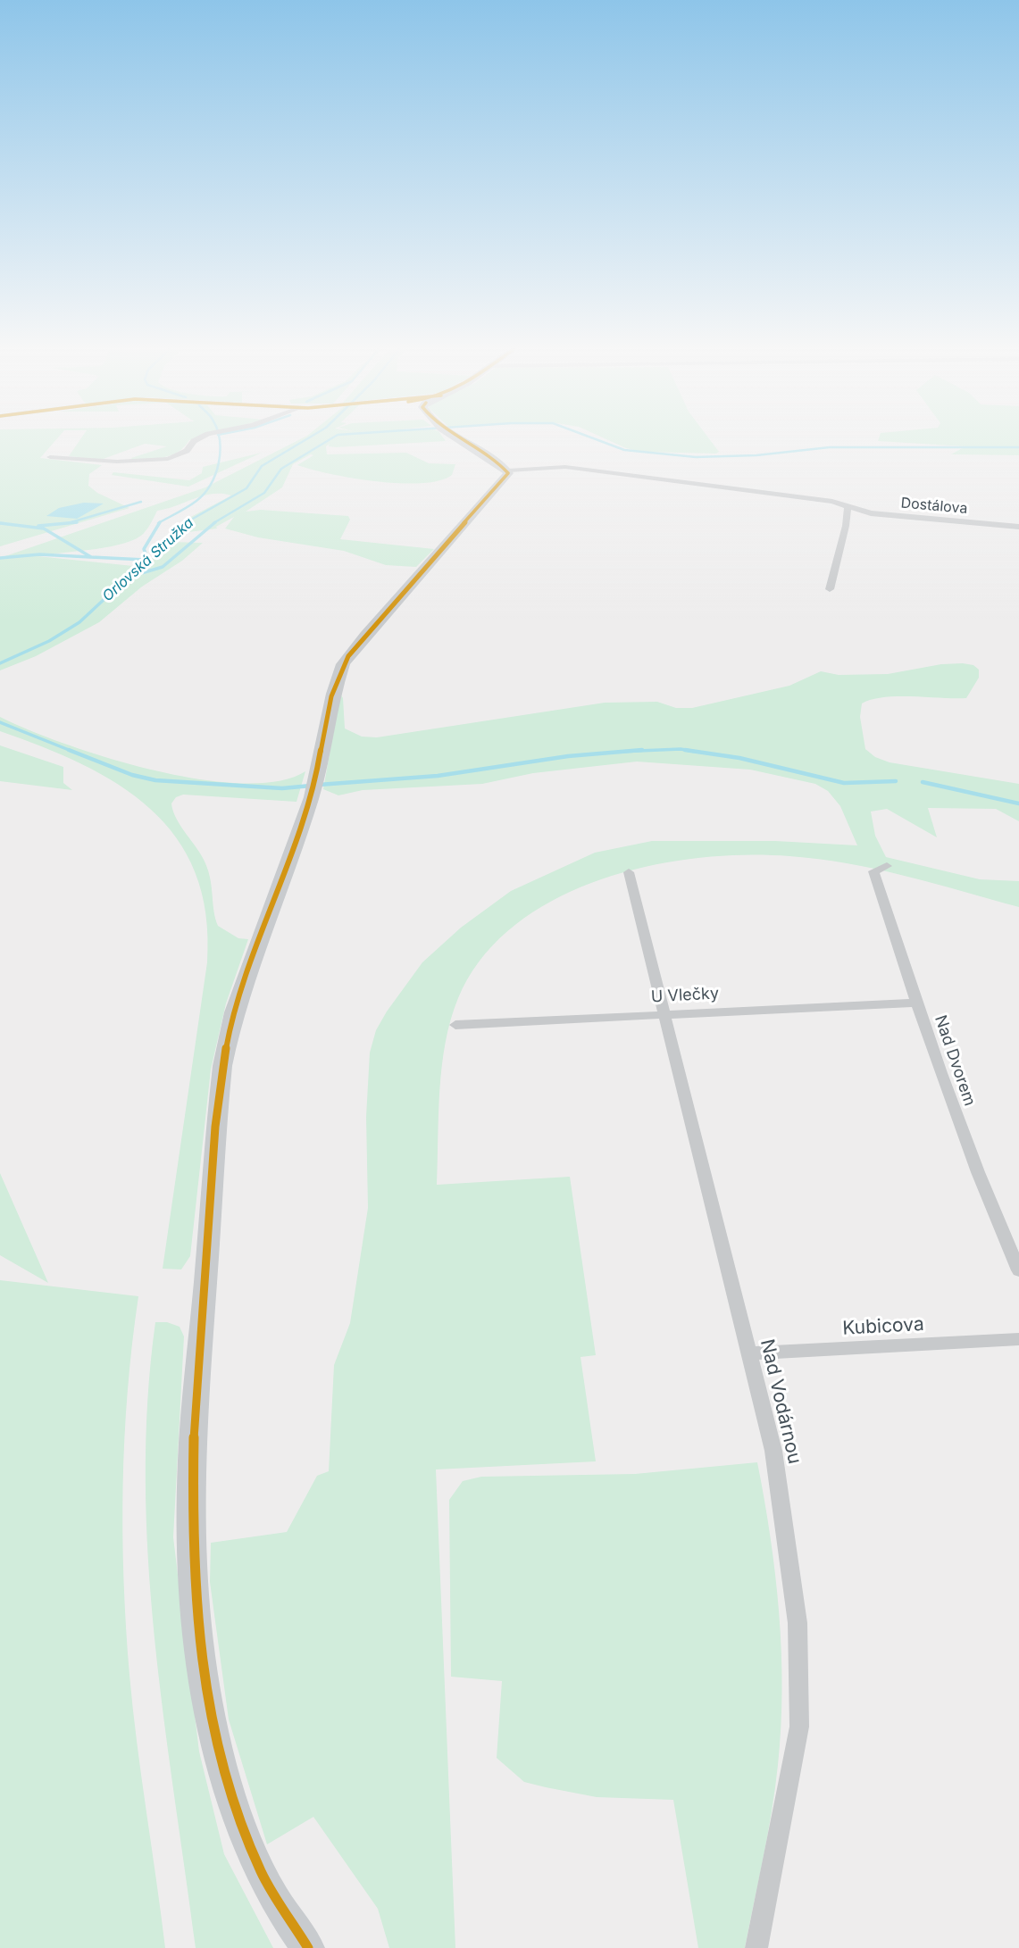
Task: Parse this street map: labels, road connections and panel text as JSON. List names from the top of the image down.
{
  "streets": {
    "street": [
      "Dostálova",
      "U Vlečky",
      "Nad Dvorem",
      "Kubicova",
      "Nad Vodárnou"
    ]
  },
  "crossings": [
    ["U Vlečky", "Nad Dvorem"],
    ["U Vlečky", "Nad Vodárnou"],
    ["Kubicova", "Nad Vodárnou"]
  ],
  "water": ["Orlovská Stružka"]
}
